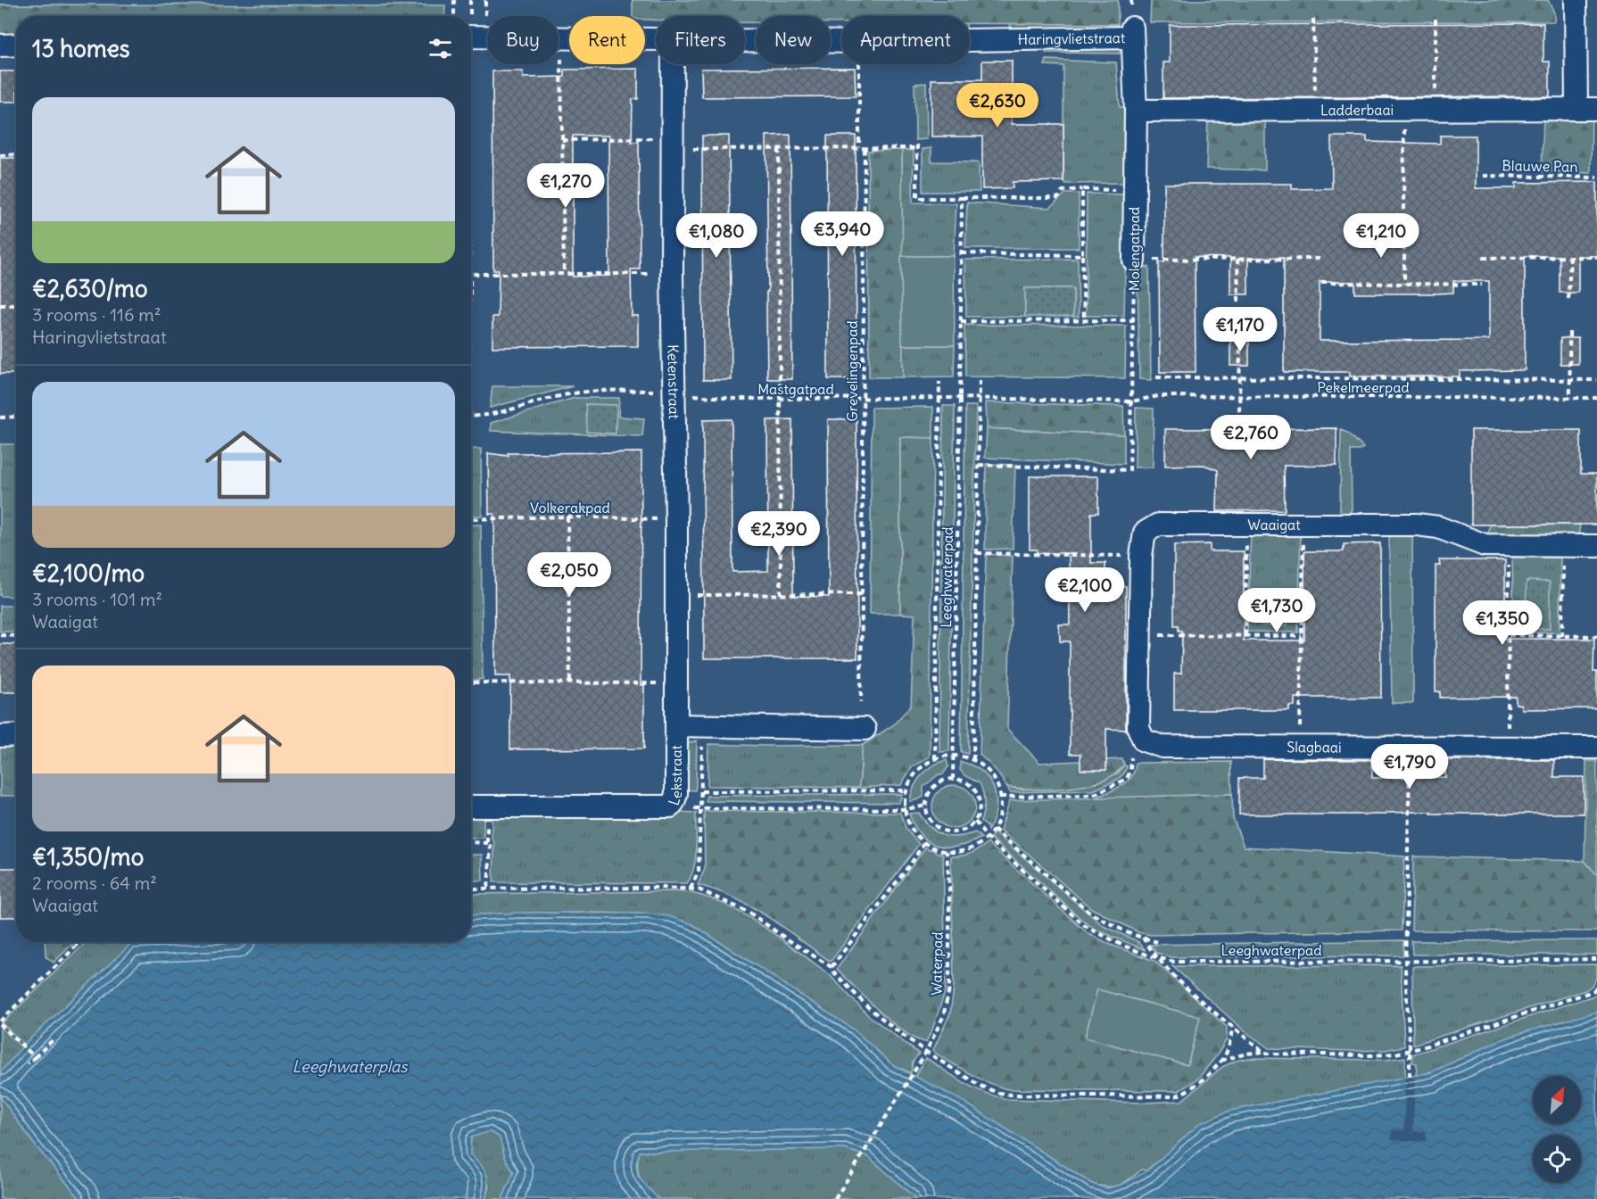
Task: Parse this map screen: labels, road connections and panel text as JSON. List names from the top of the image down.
{
  "streets": {
    "street": [
      "Haringvlietstraat",
      "Ladderbaai",
      "Molengatpad",
      "Ketenstraat",
      "Waaigat",
      "Slagbaai",
      "Lekstraat"
    ],
    "path": [
      "Blauwe Pan",
      "Grevelingenpad",
      "Pekelmeerpad",
      "Mastgatpad",
      "Volkerakpad",
      "Leeghwaterpad",
      "Waterpad"
    ]
  },
  "crossings": [
    ["Haringvlietstraat", "Molengatpad"],
    ["Ladderbaai", "Molengatpad"],
    ["Molengatpad", "Pekelmeerpad"],
    ["Molengatpad", "Mastgatpad"],
    ["Grevelingenpad", "Mastgatpad"],
    ["Ketenstraat", "Mastgatpad"],
    ["Ketenstraat", "Volkerakpad"],
    ["Ketenstraat", "Lekstraat"],
    ["Pekelmeerpad", "Mastgatpad"],
    ["Mastgatpad", "Leeghwaterpad"],
    ["Waaigat", "Slagbaai"]
  ],
  "water": ["Leeghwaterplas"],
  "north": "top right",
  "page": {
    "chip": [
      "Buy",
      "Rent",
      "Filters",
      "New",
      "Apartment"
    ],
    "heading": "13 homes",
    "list": [
      {
        "name": "€2,630/mo",
        "note": "3 rooms · 116 m² · Haringvlietstraat"
      },
      {
        "name": "€2,100/mo",
        "note": "3 rooms · 101 m² · Waaigat"
      },
      {
        "name": "€1,350/mo",
        "note": "2 rooms · 64 m² · Waaigat"
      }
    ],
    "price": [
      "€2,630",
      "€1,270",
      "€3,940",
      "€1,080",
      "€1,210",
      "€1,170",
      "€2,760",
      "€2,390",
      "€2,050",
      "€2,100",
      "€1,730",
      "€1,350",
      "€1,790"
    ]
  }
}
